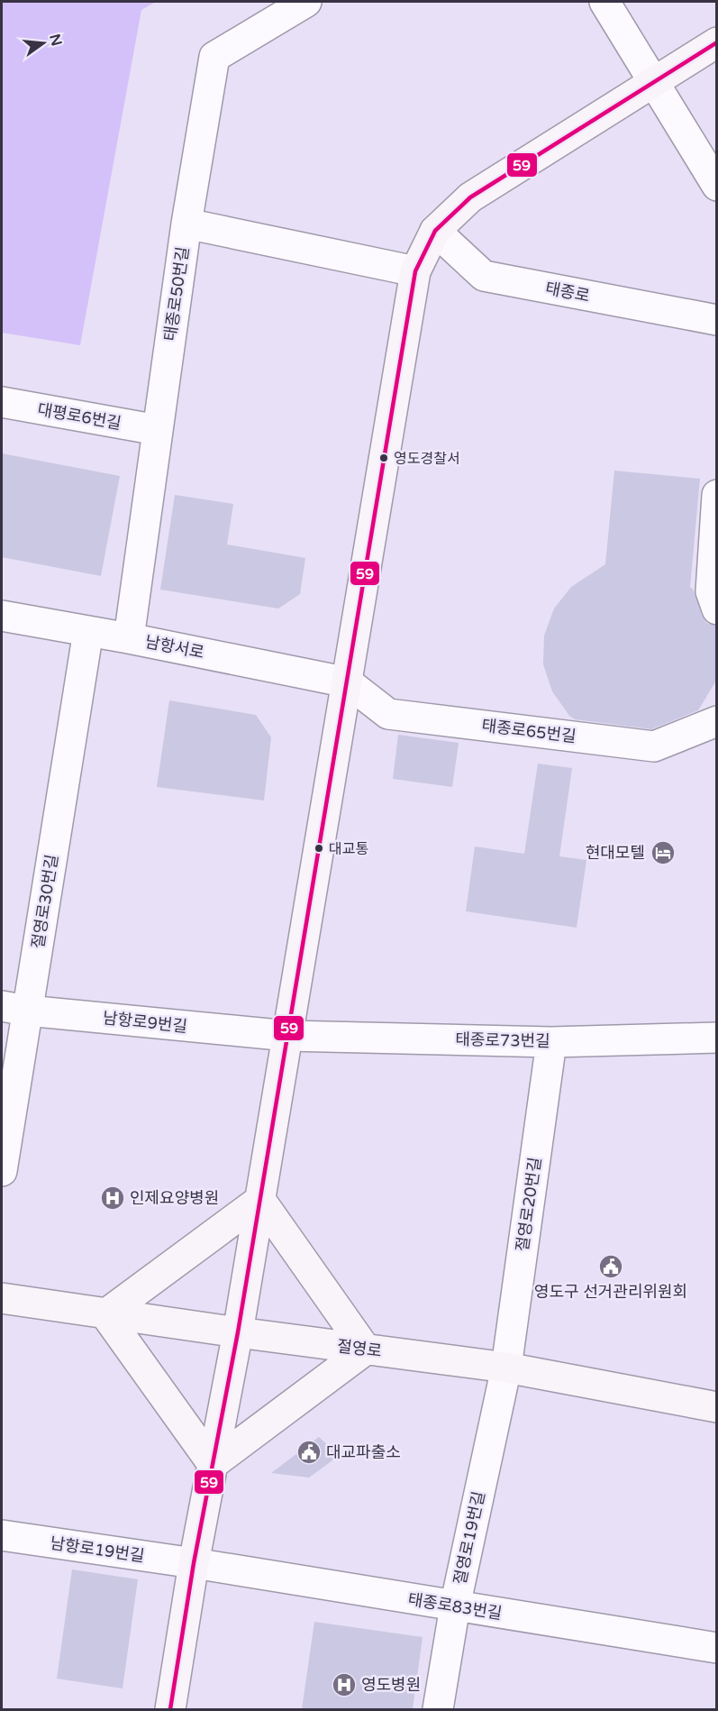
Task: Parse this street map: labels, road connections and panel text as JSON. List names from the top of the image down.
{
  "streets": {
    "main road": ["절영로"],
    "street": [
      "태종로",
      "태종로50번길",
      "대평로6번길",
      "남항서로",
      "태종로65번길",
      "절영로30번길",
      "남항로9번길",
      "태종로73번길",
      "절영로20번길",
      "절영로19번길",
      "남항로19번길",
      "태종로83번길"
    ]
  },
  "crossings": [
    ["태종로50번길", "대평로6번길"],
    ["태종로50번길", "남항서로"],
    ["남항서로", "태종로65번길"],
    ["남항서로", "절영로30번길"],
    ["절영로30번길", "남항로9번길"],
    ["남항로9번길", "태종로73번길"],
    ["태종로73번길", "절영로20번길"],
    ["절영로20번길", "절영로"],
    ["절영로20번길", "절영로19번길"],
    ["절영로", "절영로19번길"],
    ["절영로19번길", "태종로83번길"],
    ["남항로19번길", "태종로83번길"]
  ],
  "places": {
    "other": ["영도경찰서", "대교통"],
    "hotel": ["현대모텔"],
    "hospital": ["인제요양병원", "영도병원"],
    "public building": ["영도구 선거관리위원회", "대교파출소"]
  },
  "lines": ["transit line 59"],
  "north": "right"
}
